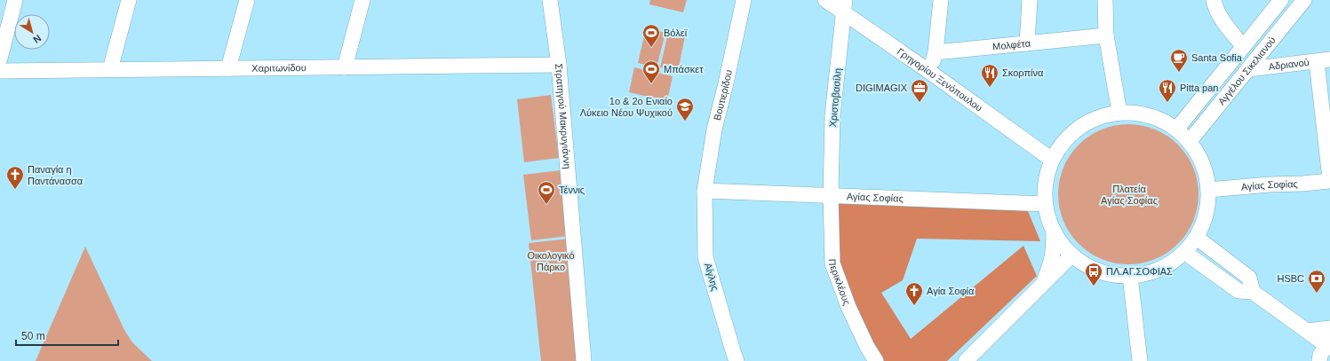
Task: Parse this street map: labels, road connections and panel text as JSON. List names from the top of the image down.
{
  "streets": {
    "street": [
      "Μολφέτα",
      "Αδριανού",
      "Χαριτωνίδου",
      "Αγγέλου Σικελιανού",
      "Γρηγορίου Ξενόπουλου",
      "Βουτιερίδου",
      "Χριστοβασίλη",
      "Στρατηγού Μακρυγιάννη",
      "Αγίας Σοφίας",
      "Αίγλης",
      "Περικλέους"
    ]
  },
  "crossings": [
    ["Αδριανού", "Αγγέλου Σικελιανού"],
    ["Χαριτωνίδου", "Στρατηγού Μακρυγιάννη"],
    ["Γρηγορίου Ξενόπουλου", "Χριστοβασίλη"],
    ["Βουτιερίδου", "Αγίας Σοφίας"],
    ["Βουτιερίδου", "Αίγλης"],
    ["Χριστοβασίλη", "Αγίας Σοφίας"],
    ["Χριστοβασίλη", "Περικλέους"],
    ["Αγίας Σοφίας", "Αίγλης"],
    ["Αγίας Σοφίας", "Περικλέους"]
  ],
  "parks": ["Πλατεία Αγίας Σοφίας", "Οικολογικό Πάρκο"],
  "places": {
    "sports": ["Βόλεϊ", "Μπάσκετ", "Τέννις"],
    "cafe": ["Santa Sofia"],
    "restaurant": ["Σκορπίνα", "Pitta pan"],
    "office": ["DIGIMAGIX"],
    "school or university": ["1ο & 2ο Ενιαίο Λύκειο Νέου Ψυχικού"],
    "church": ["Παναγία η Παντάνασσα", "Αγία Σοφία"],
    "bus stop": ["ΠΛ.ΑΓ.ΣΟΦΙΑΣ"],
    "bank": ["HSBC"]
  },
  "scale_bar": "50 m",
  "north": "bottom right"
}
